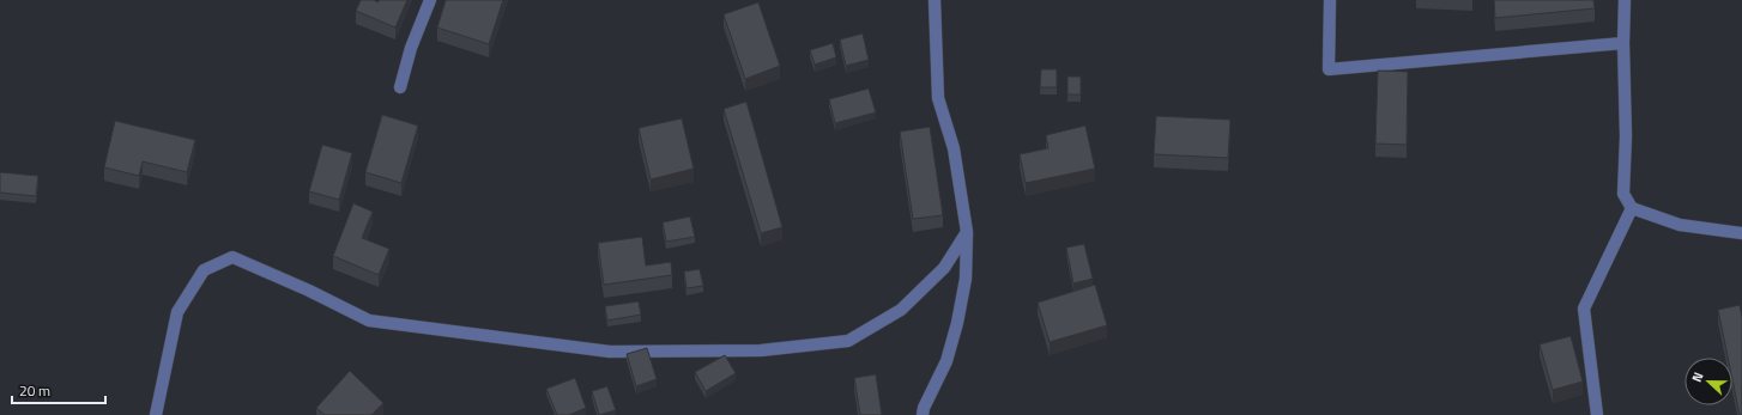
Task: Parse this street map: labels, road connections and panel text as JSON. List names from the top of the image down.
{
  "scale_bar": "20 m",
  "north": "left"
}
